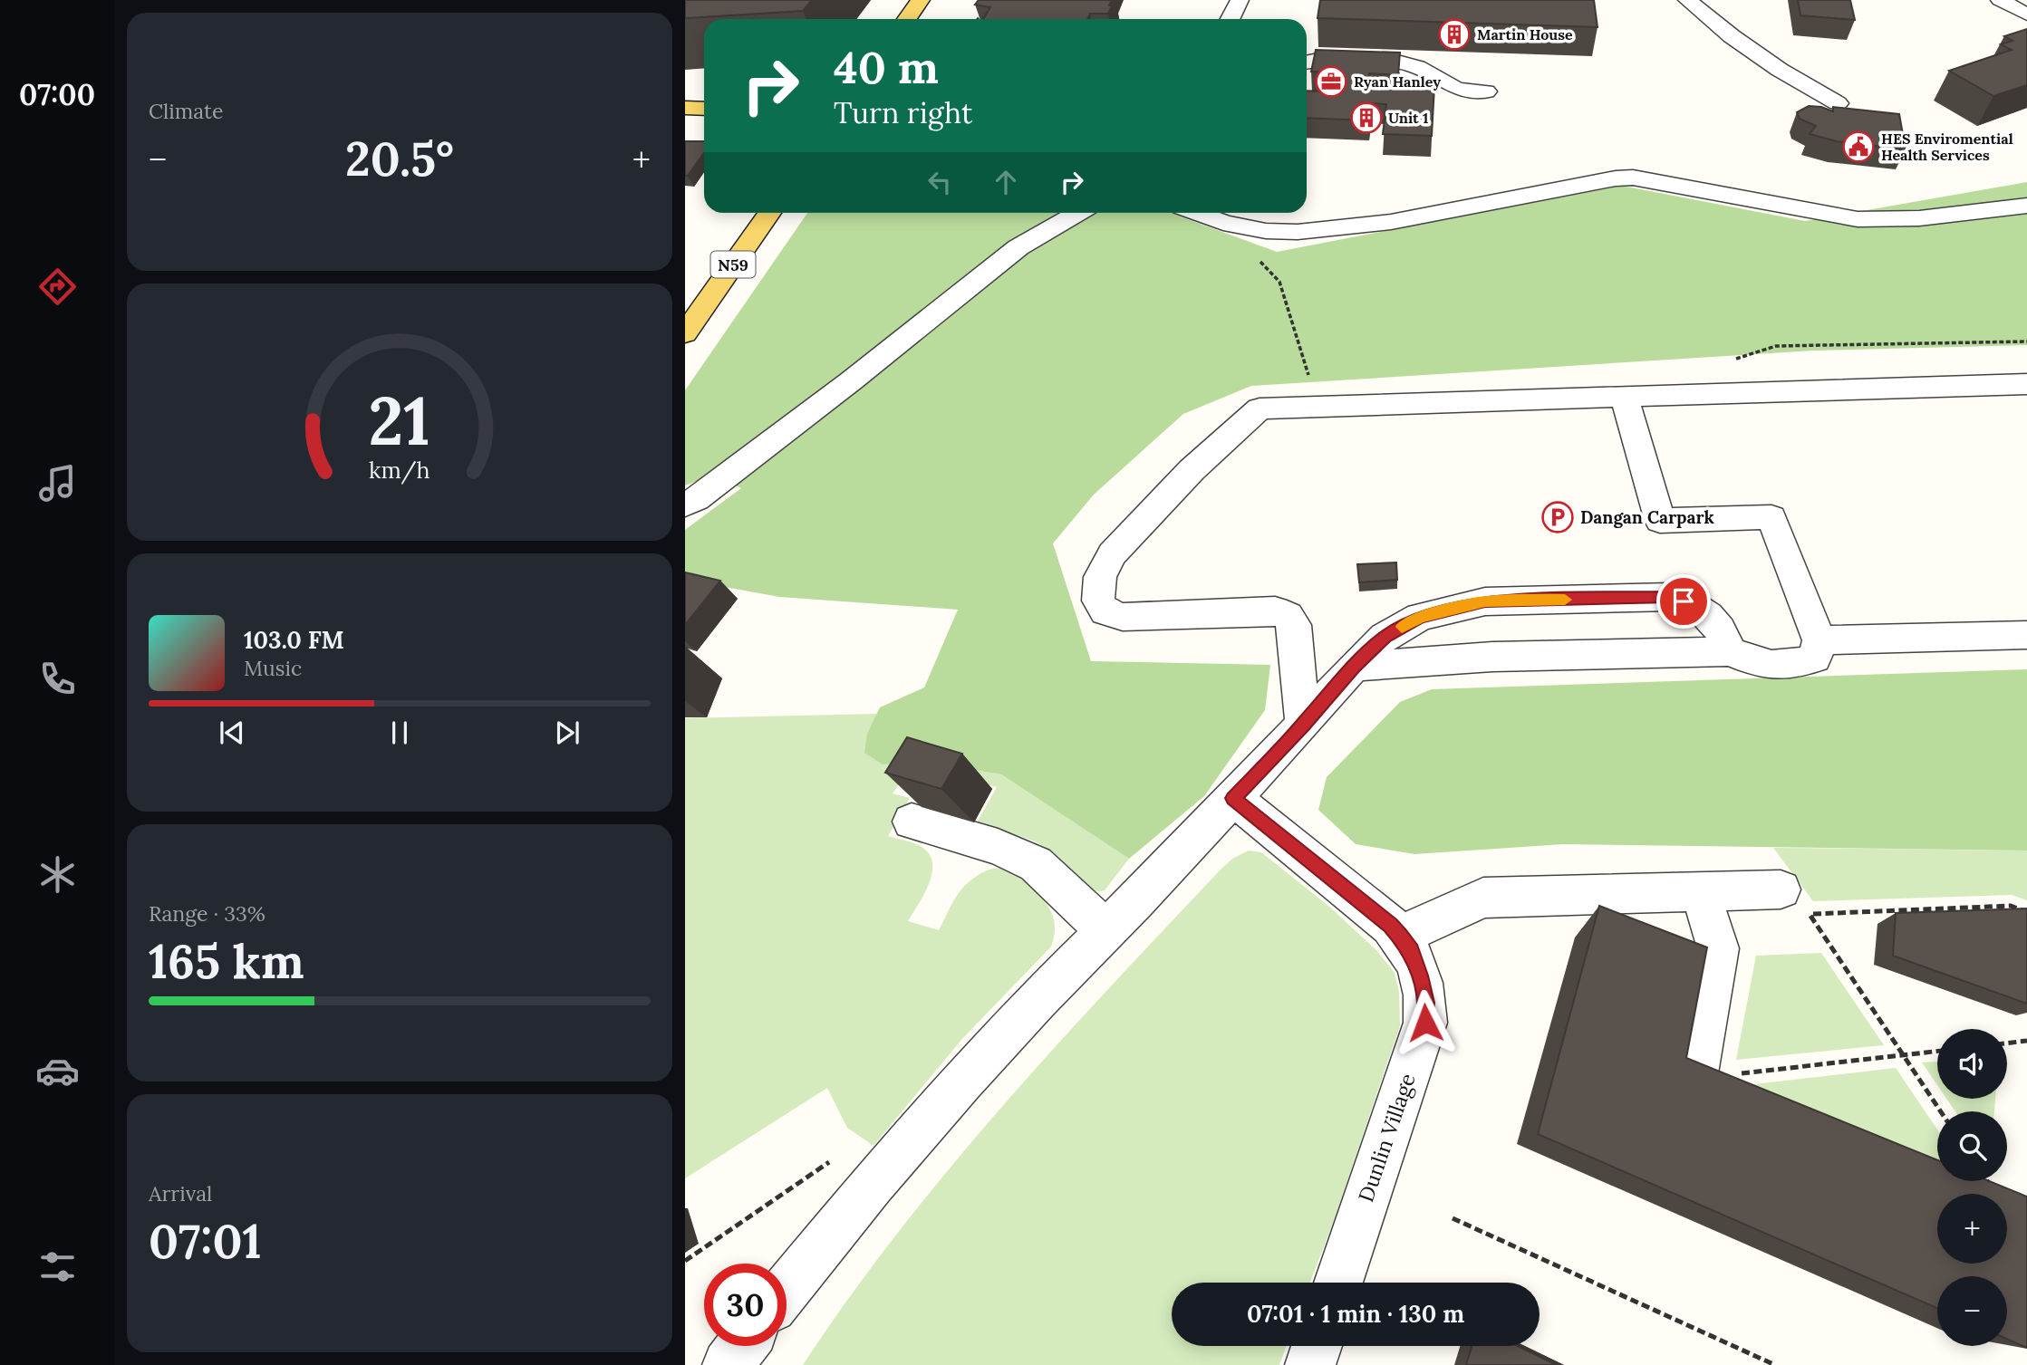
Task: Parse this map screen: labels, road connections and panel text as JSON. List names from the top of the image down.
{
  "streets": {
    "main road": ["N59"],
    "street": ["Dunlin Village"]
  },
  "places": {
    "building": ["Martin House", "Unit 1"],
    "office": ["Ryan Hanley"],
    "public building": ["HES Enviromential Health Services"],
    "parking": ["Dangan Carpark"]
  },
  "page": {
    "tabs": "07:00",
    "tile": [
      "Climate",
      ["Range · 33%", "165 km"],
      ["Arrival", "07:01"]
    ],
    "turn": ["40 m", "Turn right"],
    "heat": ["−", "20.5°", "+"],
    "song": ["103.0 FM", "Music"],
    "map_buttons": ["+", "−"],
    "limit": "30",
    "trip": "07:01 · 1 min · 130 m",
    "gauge": ["21", "km/h"]
  }
}
